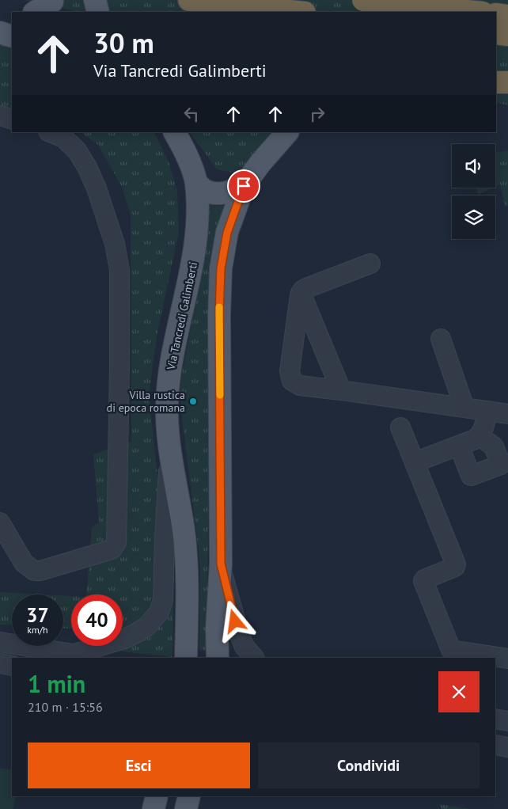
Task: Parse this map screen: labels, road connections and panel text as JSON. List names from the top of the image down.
{
  "streets": {
    "main road": ["Via Tancredi Galimberti"]
  },
  "places": ["Villa rustica di epoca romana"],
  "page": {
    "turn": ["30 m", "Via Tancredi Galimberti"],
    "speed": "37 km/h",
    "limit": "40",
    "heading": ["1 min", "210 m · 15:56"],
    "buttons": ["Esci", "Condividi"]
  }
}
